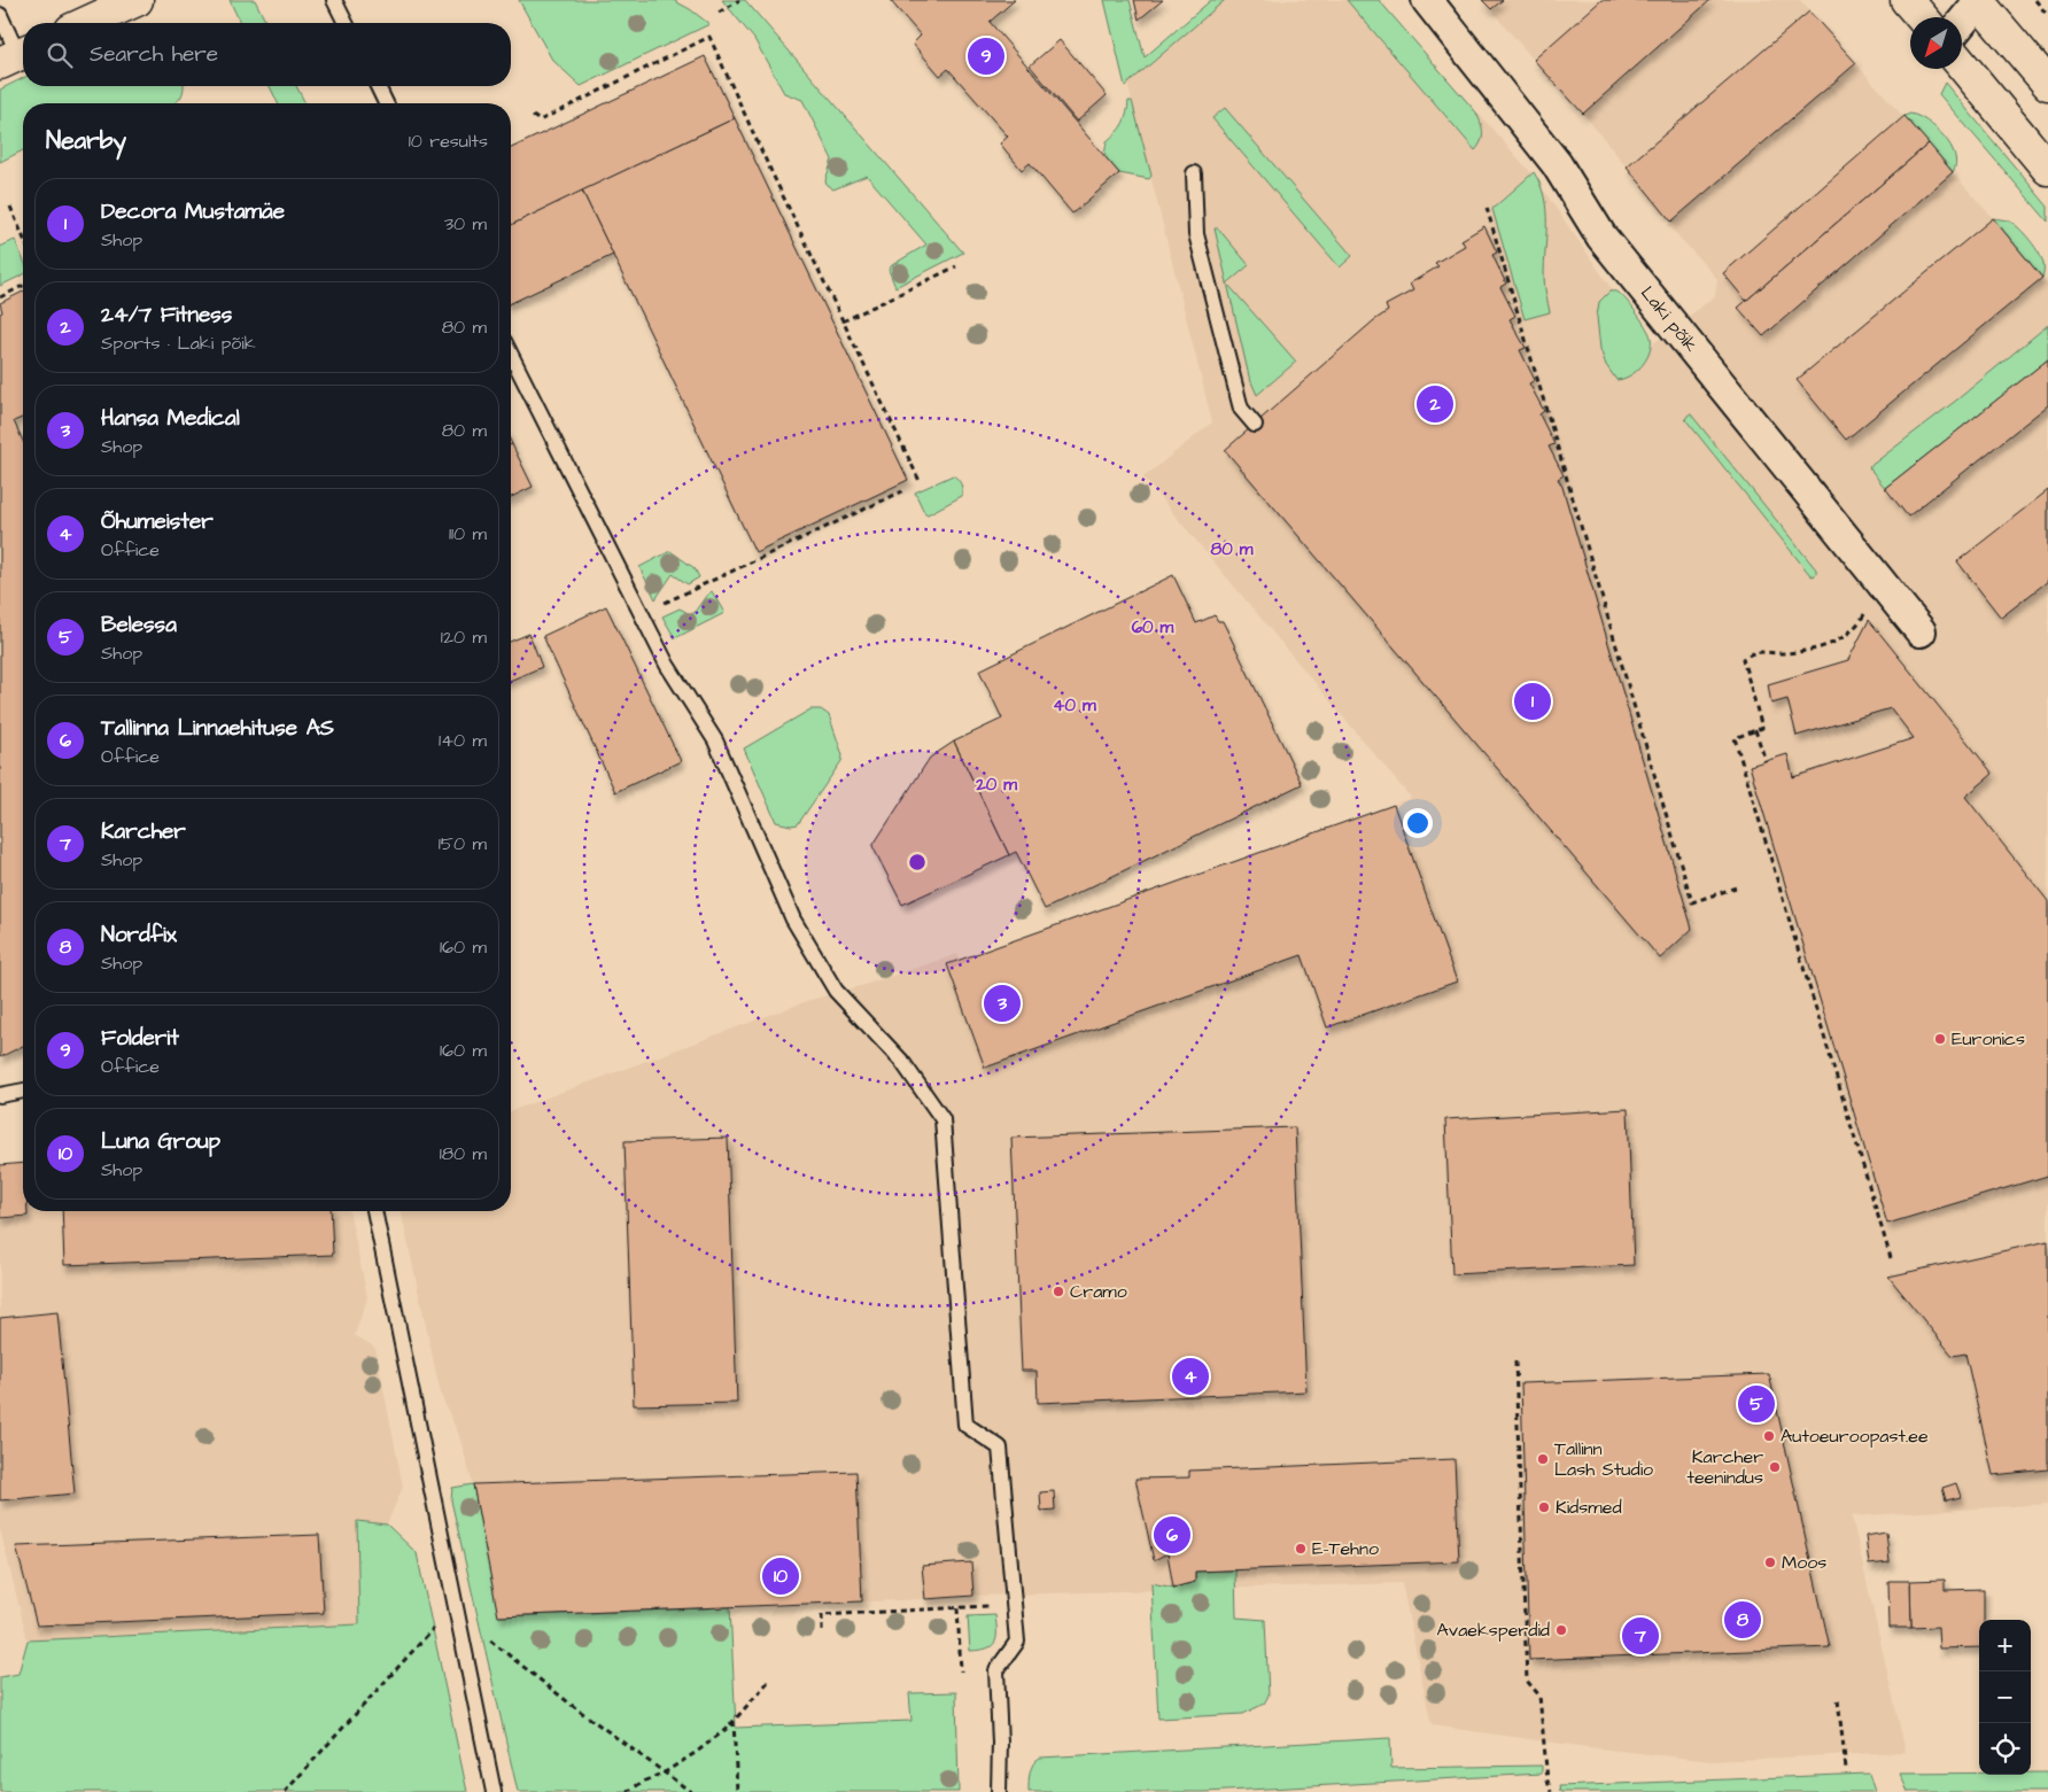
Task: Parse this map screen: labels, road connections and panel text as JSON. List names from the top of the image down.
{
  "streets": {
    "street": ["Laki põik"]
  },
  "places": [
    "Euronics",
    "Cramo",
    "Autoeuroopast.ee",
    "Tallinn Lash Studio",
    "Karcher teenindus",
    "Kidsmed",
    "E-Tehno",
    "Moos",
    "Avaeksperdid"
  ],
  "north": "bottom left",
  "page": {
    "search": "Search here",
    "pins": [
      "9",
      "2",
      "1",
      "3",
      "4",
      "5",
      "6",
      "10",
      "8",
      "7"
    ],
    "heading": ["Nearby", "10 results"],
    "list": [
      {
        "mark": "1",
        "name": "Decora Mustamäe",
        "note": "Shop",
        "value": "30 m"
      },
      {
        "mark": "2",
        "name": "24/7 Fitness",
        "note": "Sports · Laki põik",
        "value": "80 m"
      },
      {
        "mark": "3",
        "name": "Hansa Medical",
        "note": "Shop",
        "value": "80 m"
      },
      {
        "mark": "4",
        "name": "Õhumeister",
        "note": "Office",
        "value": "110 m"
      },
      {
        "mark": "5",
        "name": "Belessa",
        "note": "Shop",
        "value": "120 m"
      },
      {
        "mark": "6",
        "name": "Tallinna Linnaehituse AS",
        "note": "Office",
        "value": "140 m"
      },
      {
        "mark": "7",
        "name": "Karcher",
        "note": "Shop",
        "value": "150 m"
      },
      {
        "mark": "8",
        "name": "Nordfix",
        "note": "Shop",
        "value": "160 m"
      },
      {
        "mark": "9",
        "name": "Folderit",
        "note": "Office",
        "value": "160 m"
      },
      {
        "mark": "10",
        "name": "Luna Group",
        "note": "Shop",
        "value": "180 m"
      }
    ],
    "map_buttons": ["+", "−"]
  },
  "rings": [
    "80 m",
    "60 m",
    "40 m",
    "20 m"
  ]
}
